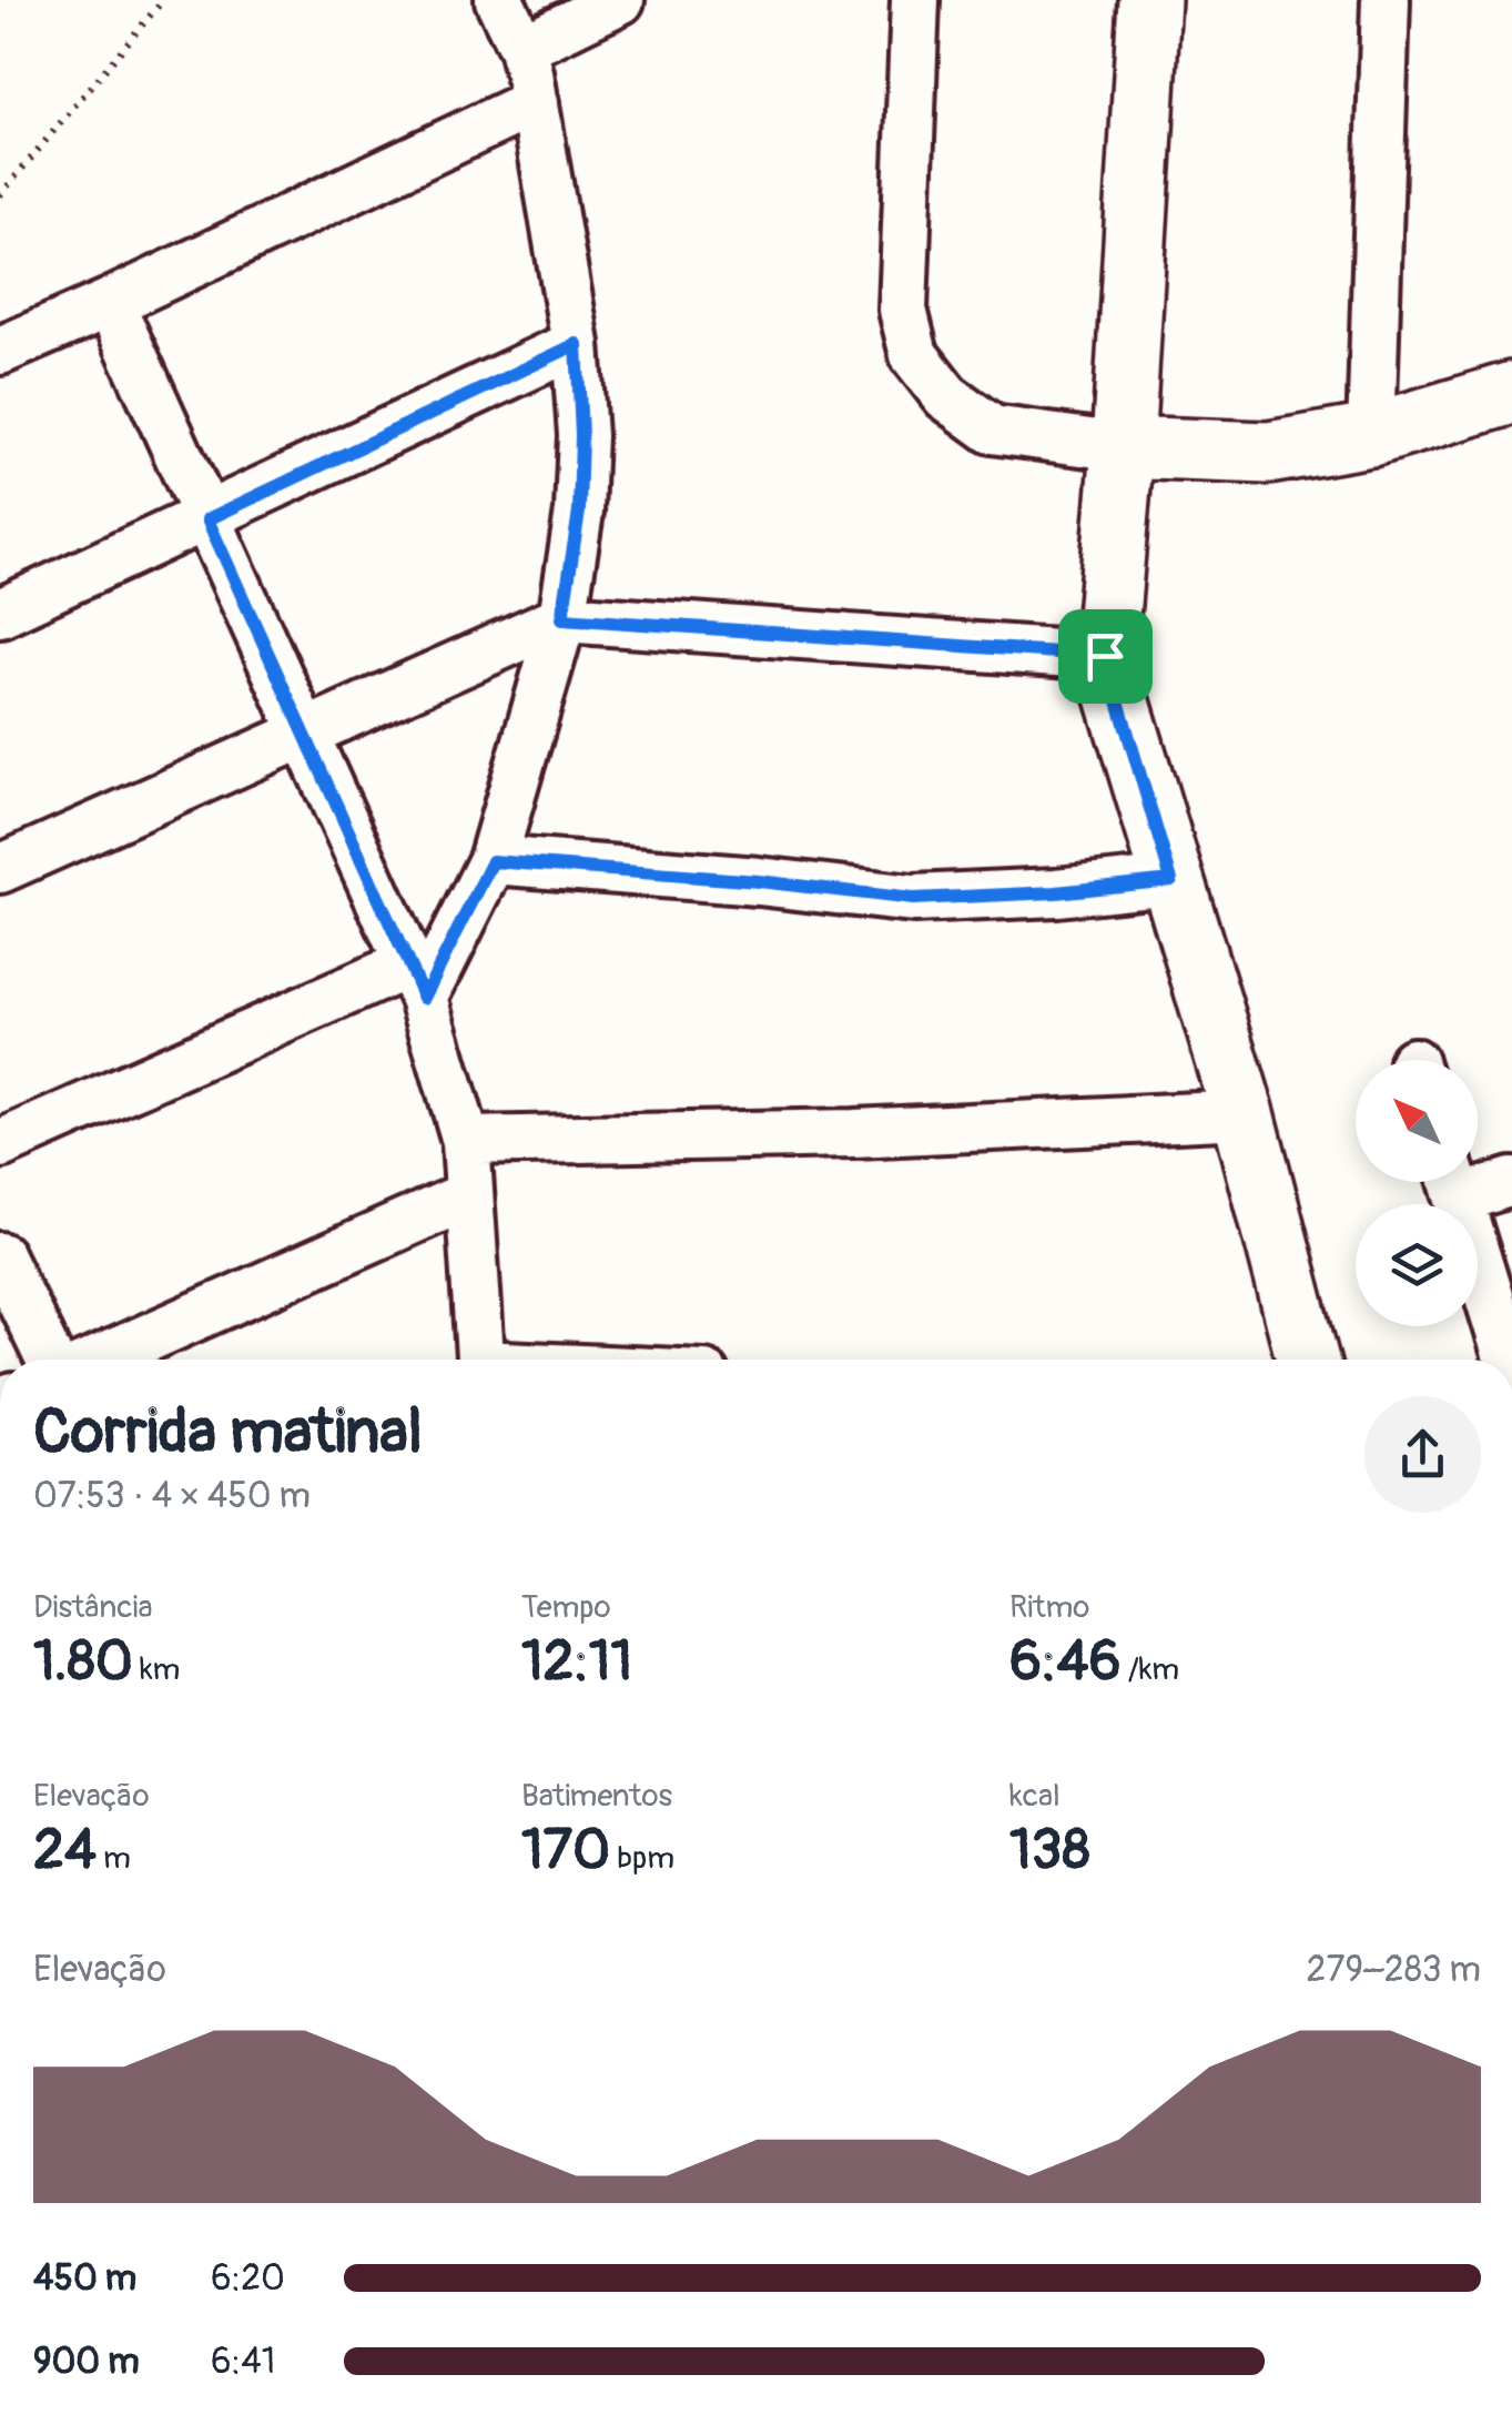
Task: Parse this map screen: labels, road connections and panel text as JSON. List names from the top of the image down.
{
  "north": "top left",
  "page": {
    "heading": ["Corrida matinal", "07:53 · 4 × 450 m"],
    "stats": [
      ["Distância", "1.80 km"],
      ["Tempo", "12:11"],
      ["Ritmo", "6:46 /km"],
      ["Elevação", "24 m"],
      ["Batimentos", "170 bpm"],
      ["kcal", "138"]
    ],
    "chart": ["Elevação", "279–283 m"],
    "list": [
      {
        "name": "450 m",
        "note": "6:20"
      },
      {
        "name": "900 m",
        "note": "6:41"
      }
    ]
  }
}
